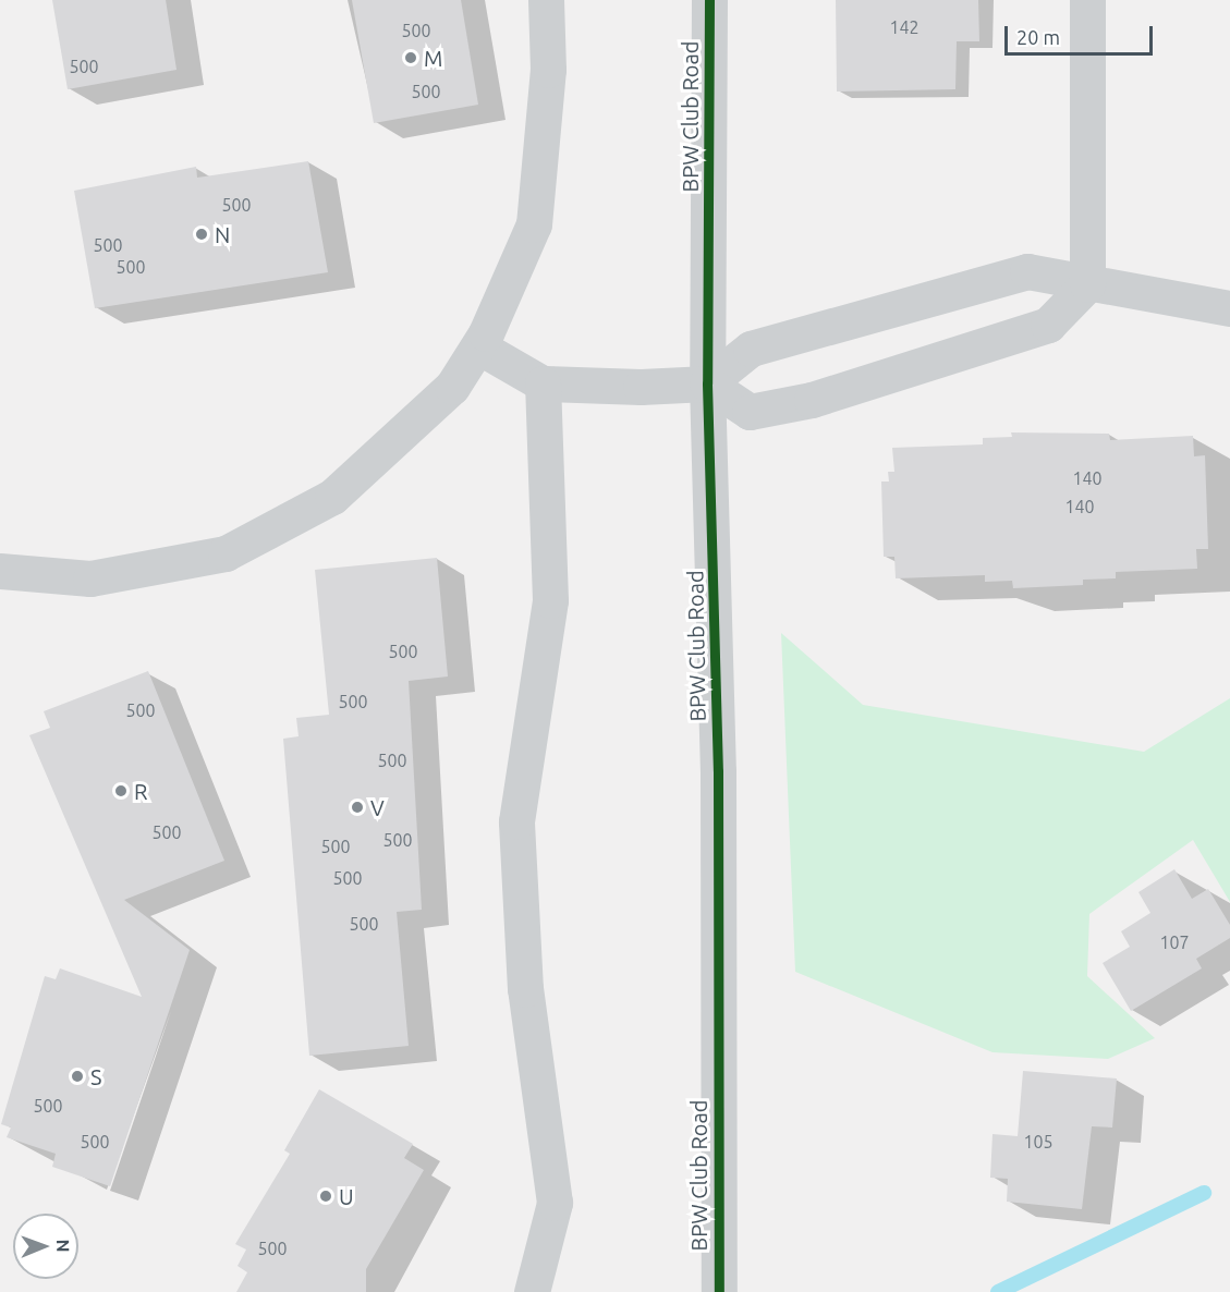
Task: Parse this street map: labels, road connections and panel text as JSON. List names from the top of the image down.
{
  "streets": {
    "street": ["BPW Club Road"]
  },
  "places": [
    "M",
    "N",
    "R",
    "V",
    "S",
    "U"
  ],
  "house_numbers": [
    "142",
    "500",
    "500",
    "500",
    "500",
    "500",
    "500",
    "140",
    "140",
    "500",
    "500",
    "500",
    "500",
    "500",
    "500",
    "500",
    "500",
    "500",
    "107",
    "500",
    "500",
    "105",
    "500"
  ],
  "scale_bar": "20 m",
  "north": "right"
}
